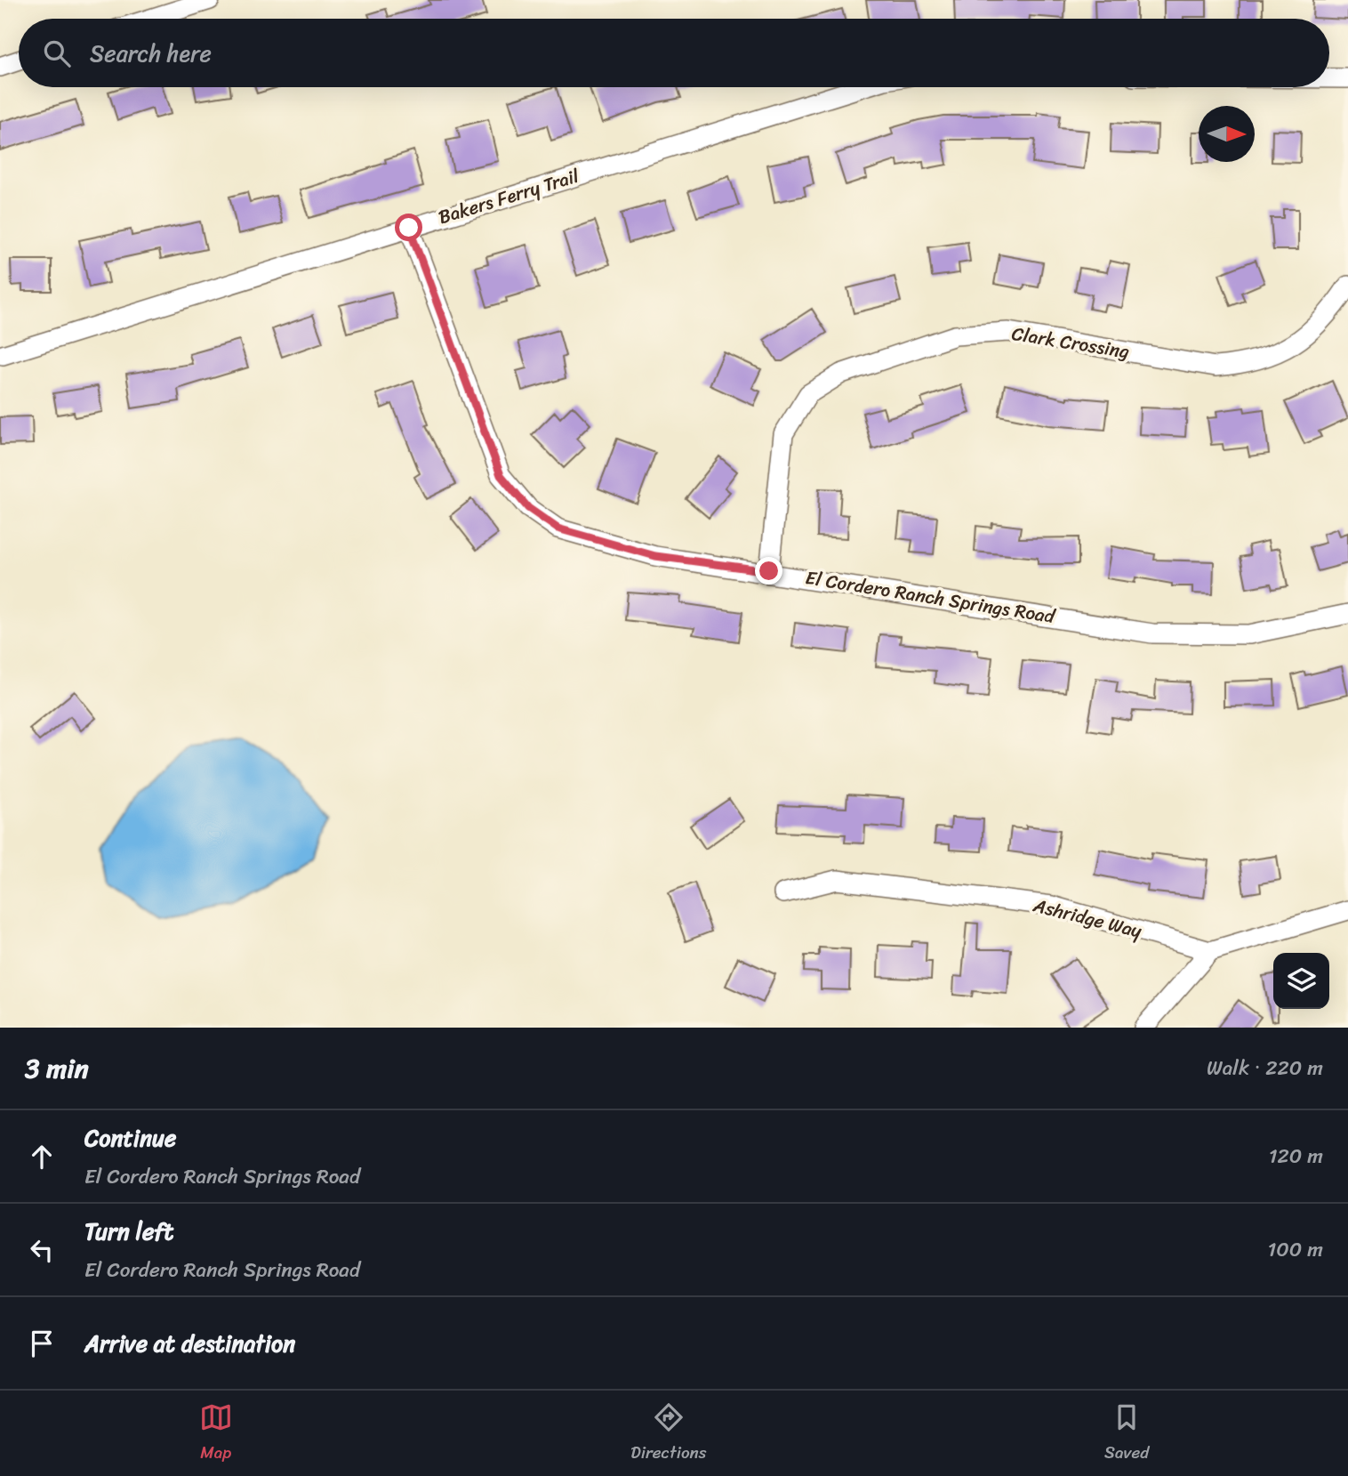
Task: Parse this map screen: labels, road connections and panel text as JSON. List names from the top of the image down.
{
  "streets": {
    "street": [
      "Bakers Ferry Trail",
      "Clark Crossing",
      "El Cordero Ranch Springs Road",
      "Ashridge Way"
    ]
  },
  "crossings": [
    ["Bakers Ferry Trail", "El Cordero Ranch Springs Road"],
    ["Clark Crossing", "El Cordero Ranch Springs Road"]
  ],
  "north": "right",
  "page": {
    "search": "Search here",
    "heading": ["3 min", "Walk · 220 m"],
    "list": [
      ["Continue", "El Cordero Ranch Springs Road", "120 m"],
      ["Turn left", "El Cordero Ranch Springs Road", "100 m"],
      "Arrive at destination"
    ],
    "nav": ["Map", "Directions", "Saved"]
  }
}
